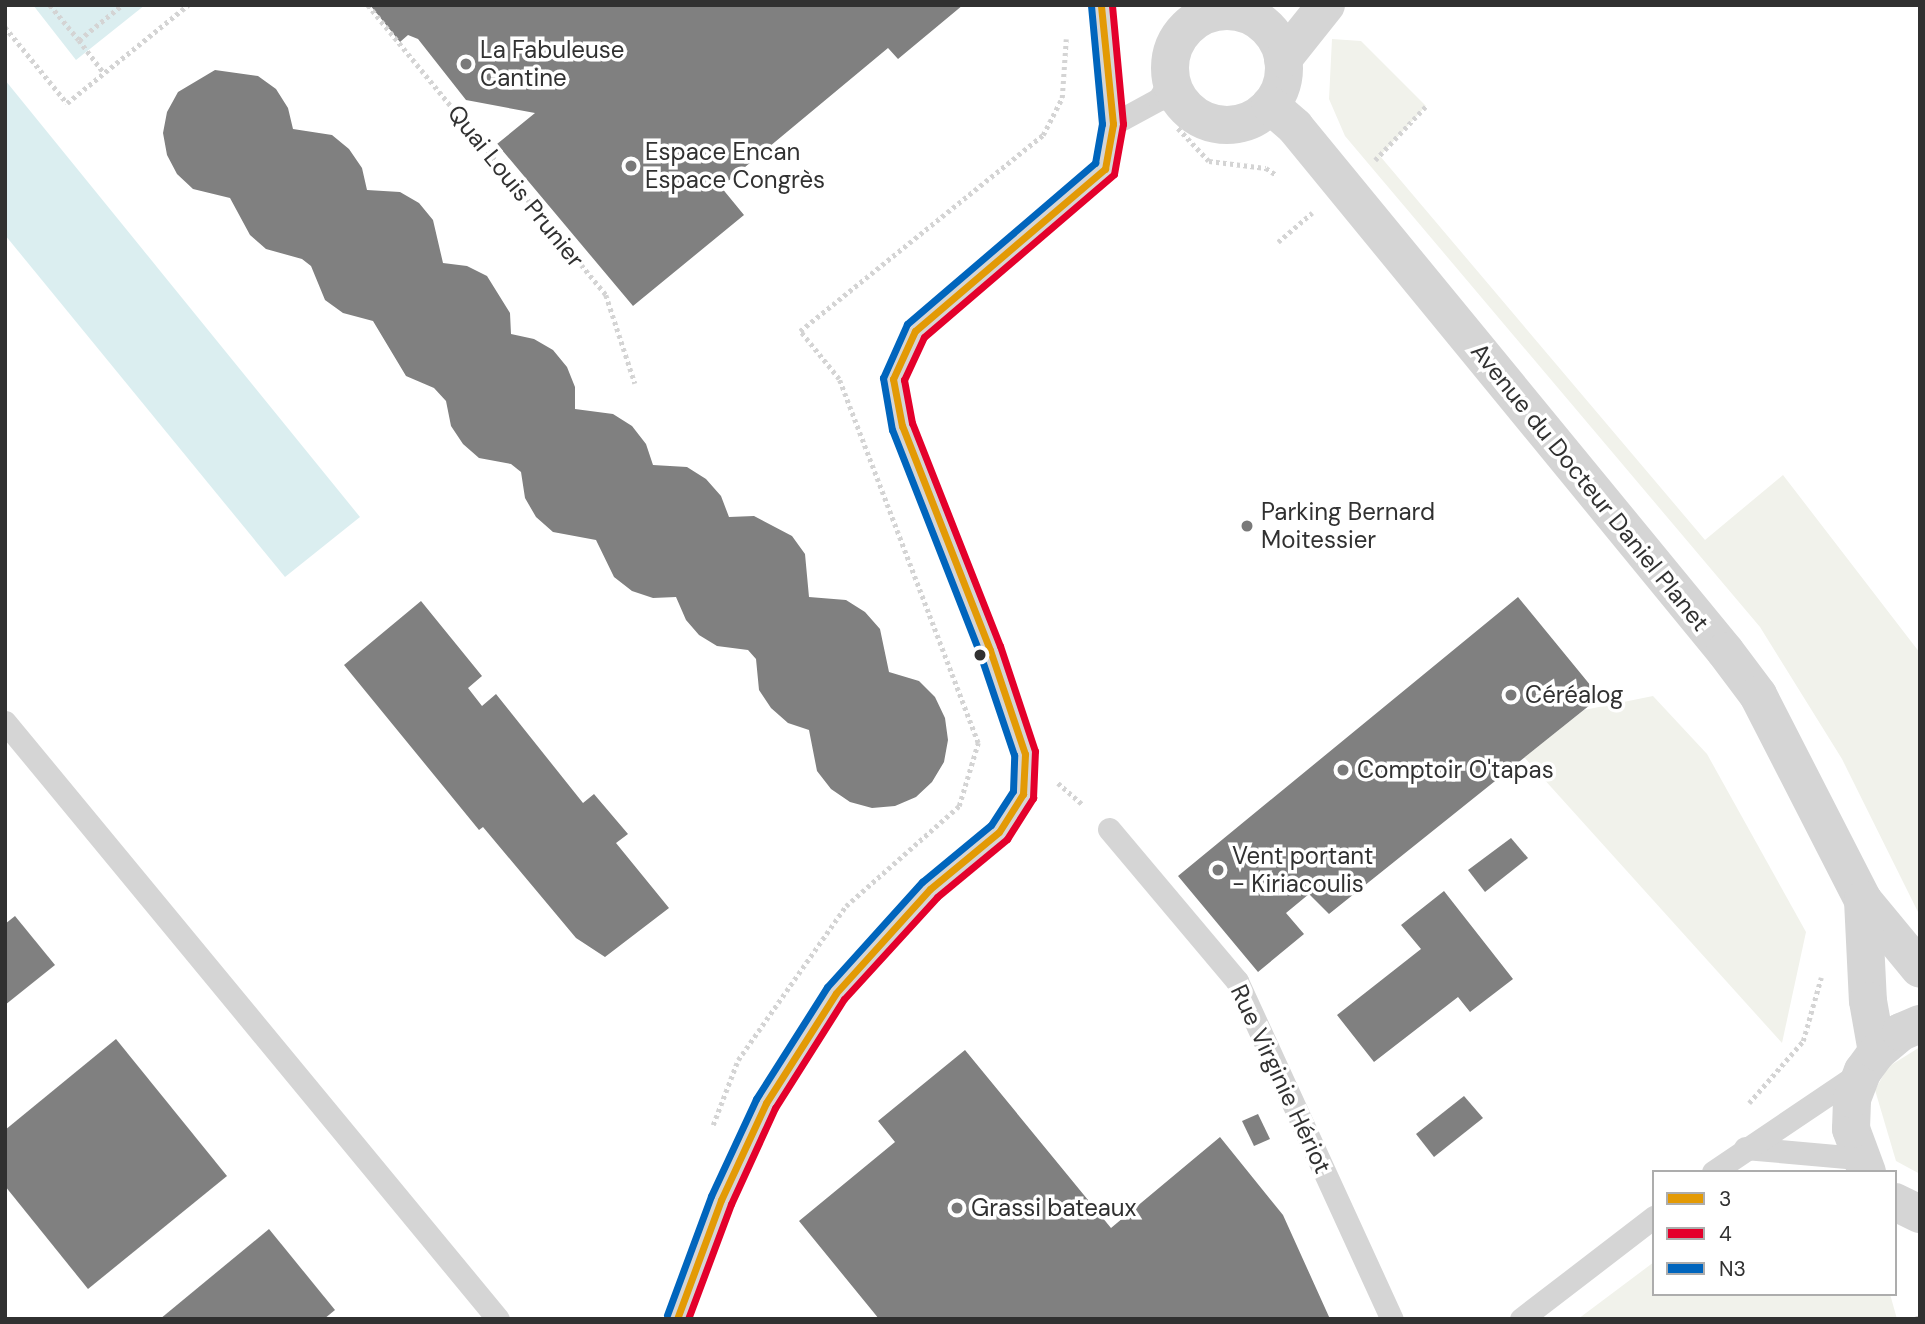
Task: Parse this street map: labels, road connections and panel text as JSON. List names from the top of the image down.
{
  "streets": {
    "street": ["Avenue du Docteur Daniel Planet"],
    "lane": ["Rue Virginie Hériot"],
    "path": ["Quai Louis Prunier"]
  },
  "places": [
    "La Fabuleuse Cantine",
    "Espace Encan Espace Congrès",
    "Parking Bernard Moitessier",
    "Céréalog",
    "Comptoir O'tapas",
    "Vent portant - Kiriacoulis",
    "Grassi bateaux"
  ],
  "lines": ["transit line 3", "transit line 4", "transit line N3"],
  "legend": ["3", "4", "N3"]
}
